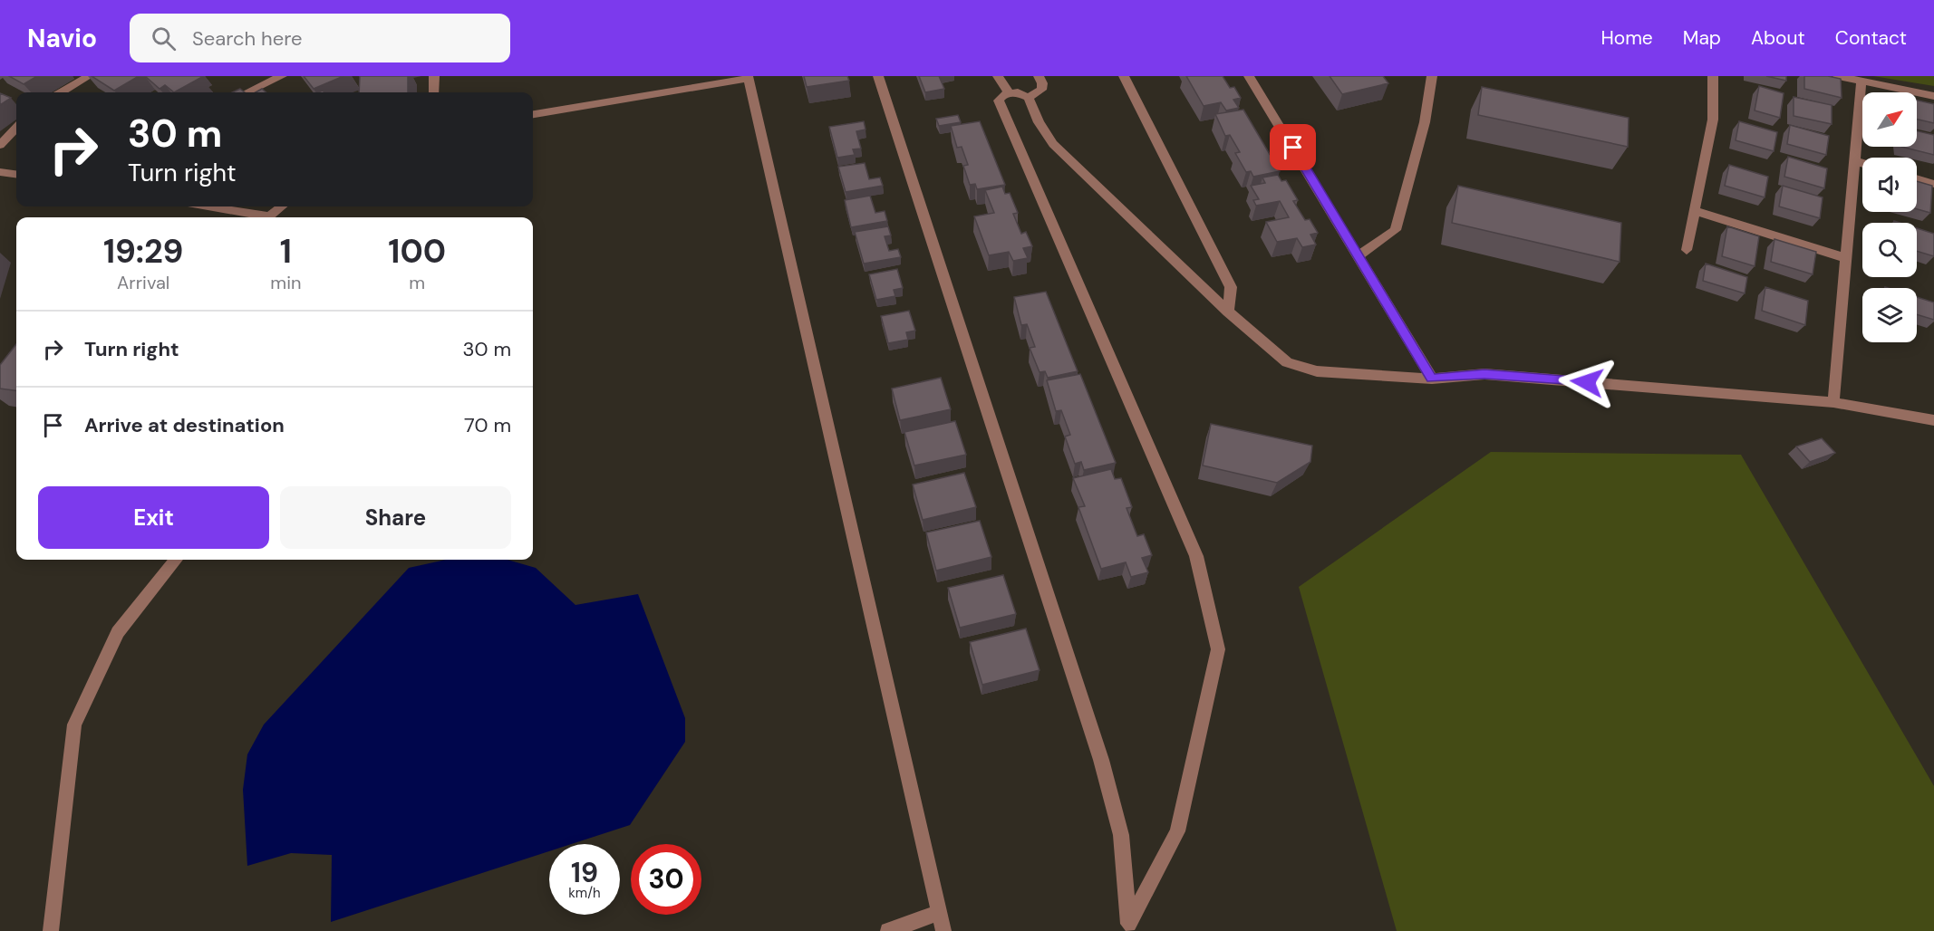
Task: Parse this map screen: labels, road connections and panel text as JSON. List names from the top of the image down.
{
  "north": "top right",
  "page": {
    "header": "Navio",
    "search": "Search here",
    "nav": [
      "Home",
      "Map",
      "About",
      "Contact"
    ],
    "turn": ["30 m", "Turn right"],
    "eta": [
      "19:29",
      "Arrival",
      "1",
      "min",
      "100",
      "m"
    ],
    "list": [
      {
        "name": "Turn right",
        "value": "30 m"
      },
      {
        "name": "Arrive at destination",
        "value": "70 m"
      }
    ],
    "buttons": ["Exit", "Share"],
    "speed": "19 km/h",
    "limit": "30"
  }
}
